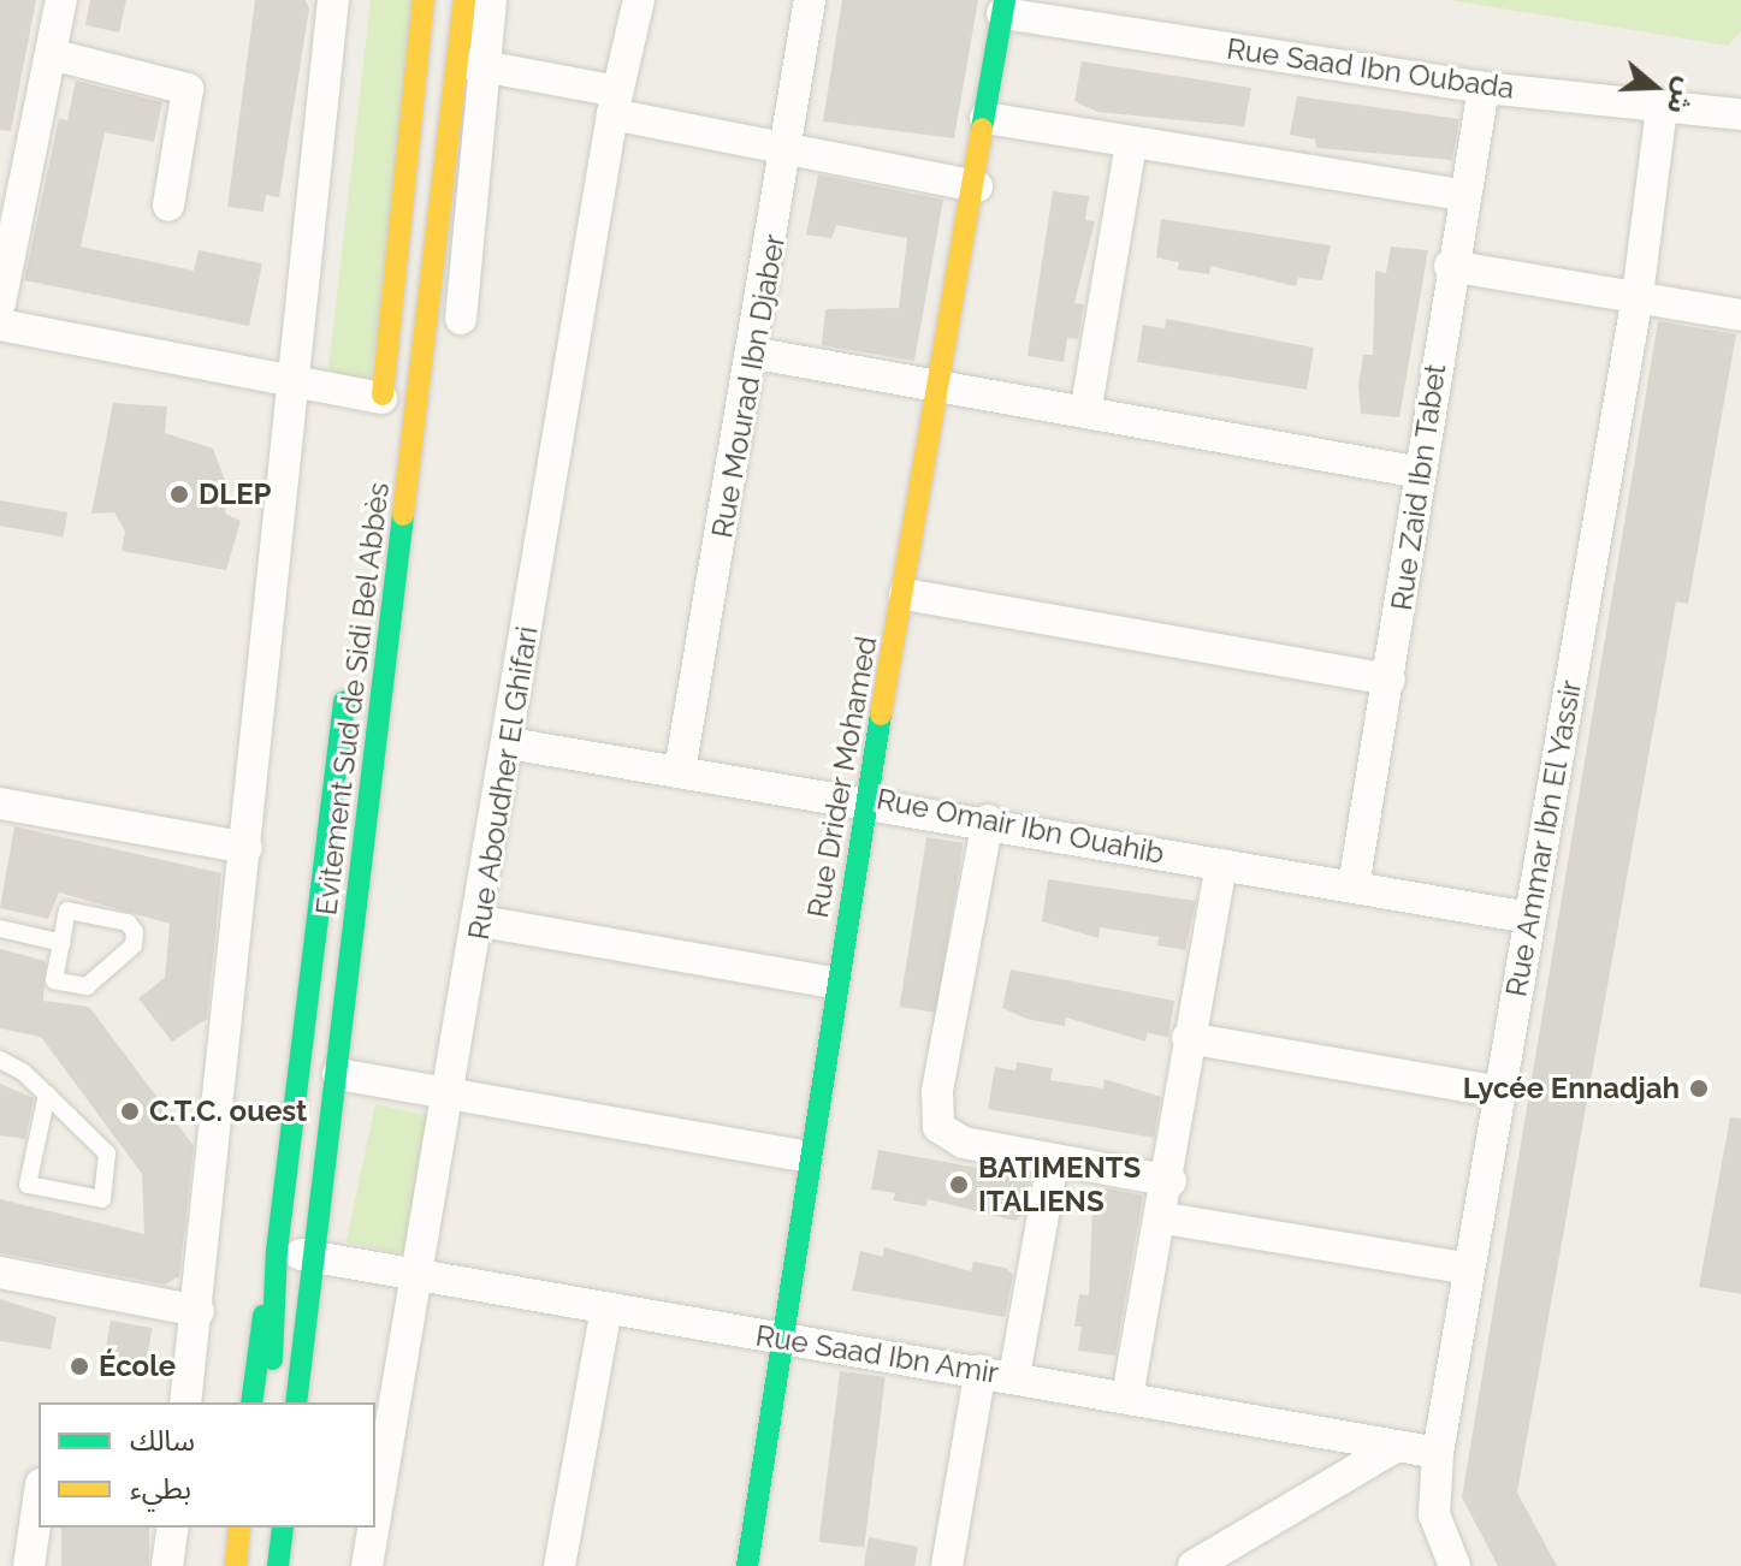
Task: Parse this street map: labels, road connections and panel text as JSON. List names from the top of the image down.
{
  "streets": {
    "main road": ["Evitement Sud de Sidi Bel Abbès", "Rue Drider Mohamed"],
    "street": [
      "Rue Saad Ibn Oubada",
      "Rue Mourad Ibn Djaber",
      "Rue Zaid Ibn Tabet",
      "Rue Aboudher El Ghifari",
      "Rue Omair Ibn Ouahib",
      "Rue Ammar Ibn El Yassir",
      "Rue Saad Ibn Amir"
    ]
  },
  "crossings": [
    ["Rue Saad Ibn Oubada", "Rue Zaid Ibn Tabet"],
    ["Rue Saad Ibn Oubada", "Rue Drider Mohamed"],
    ["Rue Saad Ibn Oubada", "Rue Ammar Ibn El Yassir"],
    ["Rue Mourad Ibn Djaber", "Rue Omair Ibn Ouahib"],
    ["Rue Zaid Ibn Tabet", "Rue Omair Ibn Ouahib"],
    ["Evitement Sud de Sidi Bel Abbès", "Rue Saad Ibn Amir"],
    ["Rue Drider Mohamed", "Rue Omair Ibn Ouahib"],
    ["Rue Drider Mohamed", "Rue Saad Ibn Amir"],
    ["Rue Aboudher El Ghifari", "Rue Omair Ibn Ouahib"],
    ["Rue Aboudher El Ghifari", "Rue Saad Ibn Amir"],
    ["Rue Omair Ibn Ouahib", "Rue Ammar Ibn El Yassir"],
    ["Rue Ammar Ibn El Yassir", "Rue Saad Ibn Amir"]
  ],
  "places": [
    "DLEP",
    "Lycée Ennadjah",
    "C.T.C. ouest",
    "BATIMENTS ITALIENS",
    "École"
  ],
  "legend": ["سالك", "بطيء"],
  "north": "right"
}
